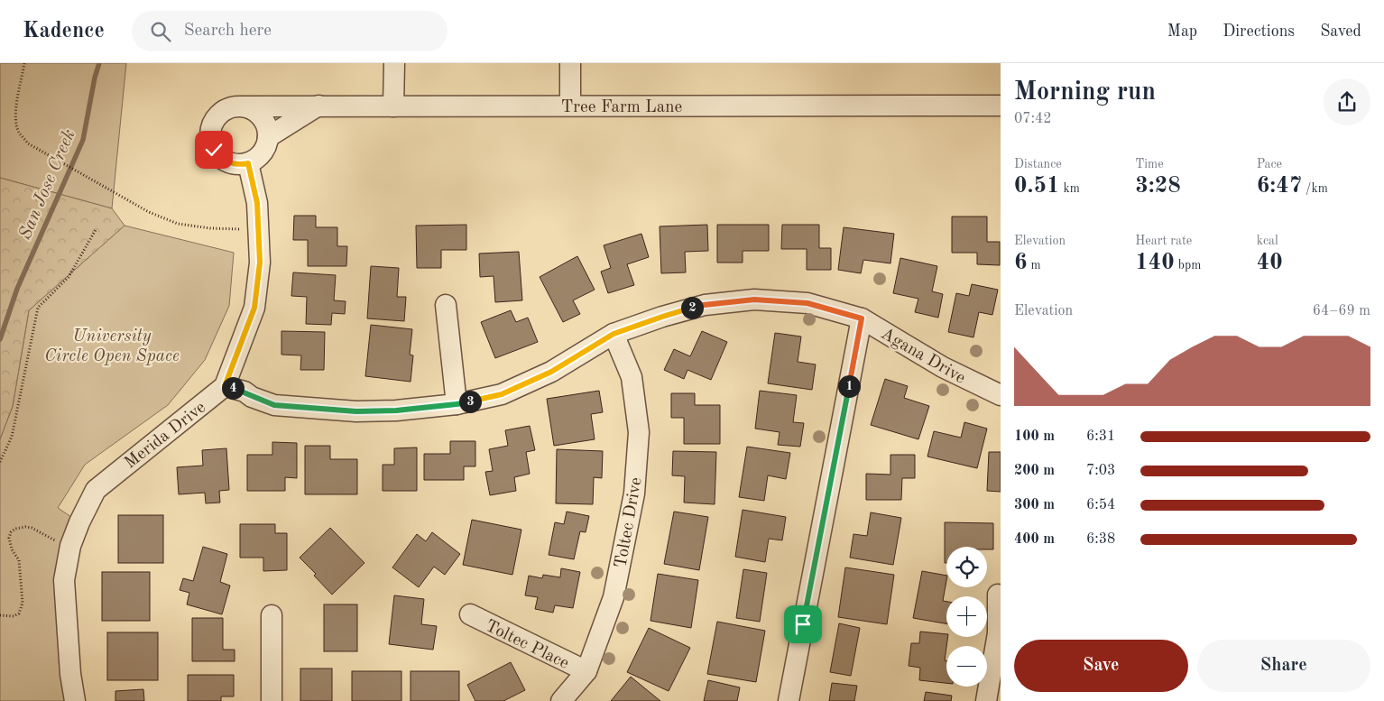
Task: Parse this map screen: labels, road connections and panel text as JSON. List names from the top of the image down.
{
  "streets": {
    "street": [
      "Tree Farm Lane",
      "Agana Drive",
      "Merida Drive",
      "Toltec Drive",
      "Toltec Place"
    ]
  },
  "crossings": [
    ["Agana Drive", "Merida Drive"],
    ["Agana Drive", "Toltec Drive"],
    ["Toltec Drive", "Toltec Place"]
  ],
  "water": ["San Jose Creek"],
  "parks": ["University Circle Open Space"],
  "page": {
    "header": "Kadence",
    "search": "Search here",
    "nav": ["Map", "Directions", "Saved"],
    "heading": ["Morning run", "07:42"],
    "stats": [
      ["Distance", "0.51 km"],
      ["Time", "3:28"],
      ["Pace", "6:47 /km"],
      ["Elevation", "6 m"],
      ["Heart rate", "140 bpm"],
      ["kcal", "40"]
    ],
    "chart": ["Elevation", "64–69 m"],
    "pins": [
      "2",
      "1",
      "4",
      "3"
    ],
    "list": [
      {
        "name": "100 m",
        "note": "6:31"
      },
      {
        "name": "200 m",
        "note": "7:03"
      },
      {
        "name": "300 m",
        "note": "6:54"
      },
      {
        "name": "400 m",
        "note": "6:38"
      }
    ],
    "map_buttons": ["+", "−"],
    "buttons": ["Save", "Share"]
  }
}
